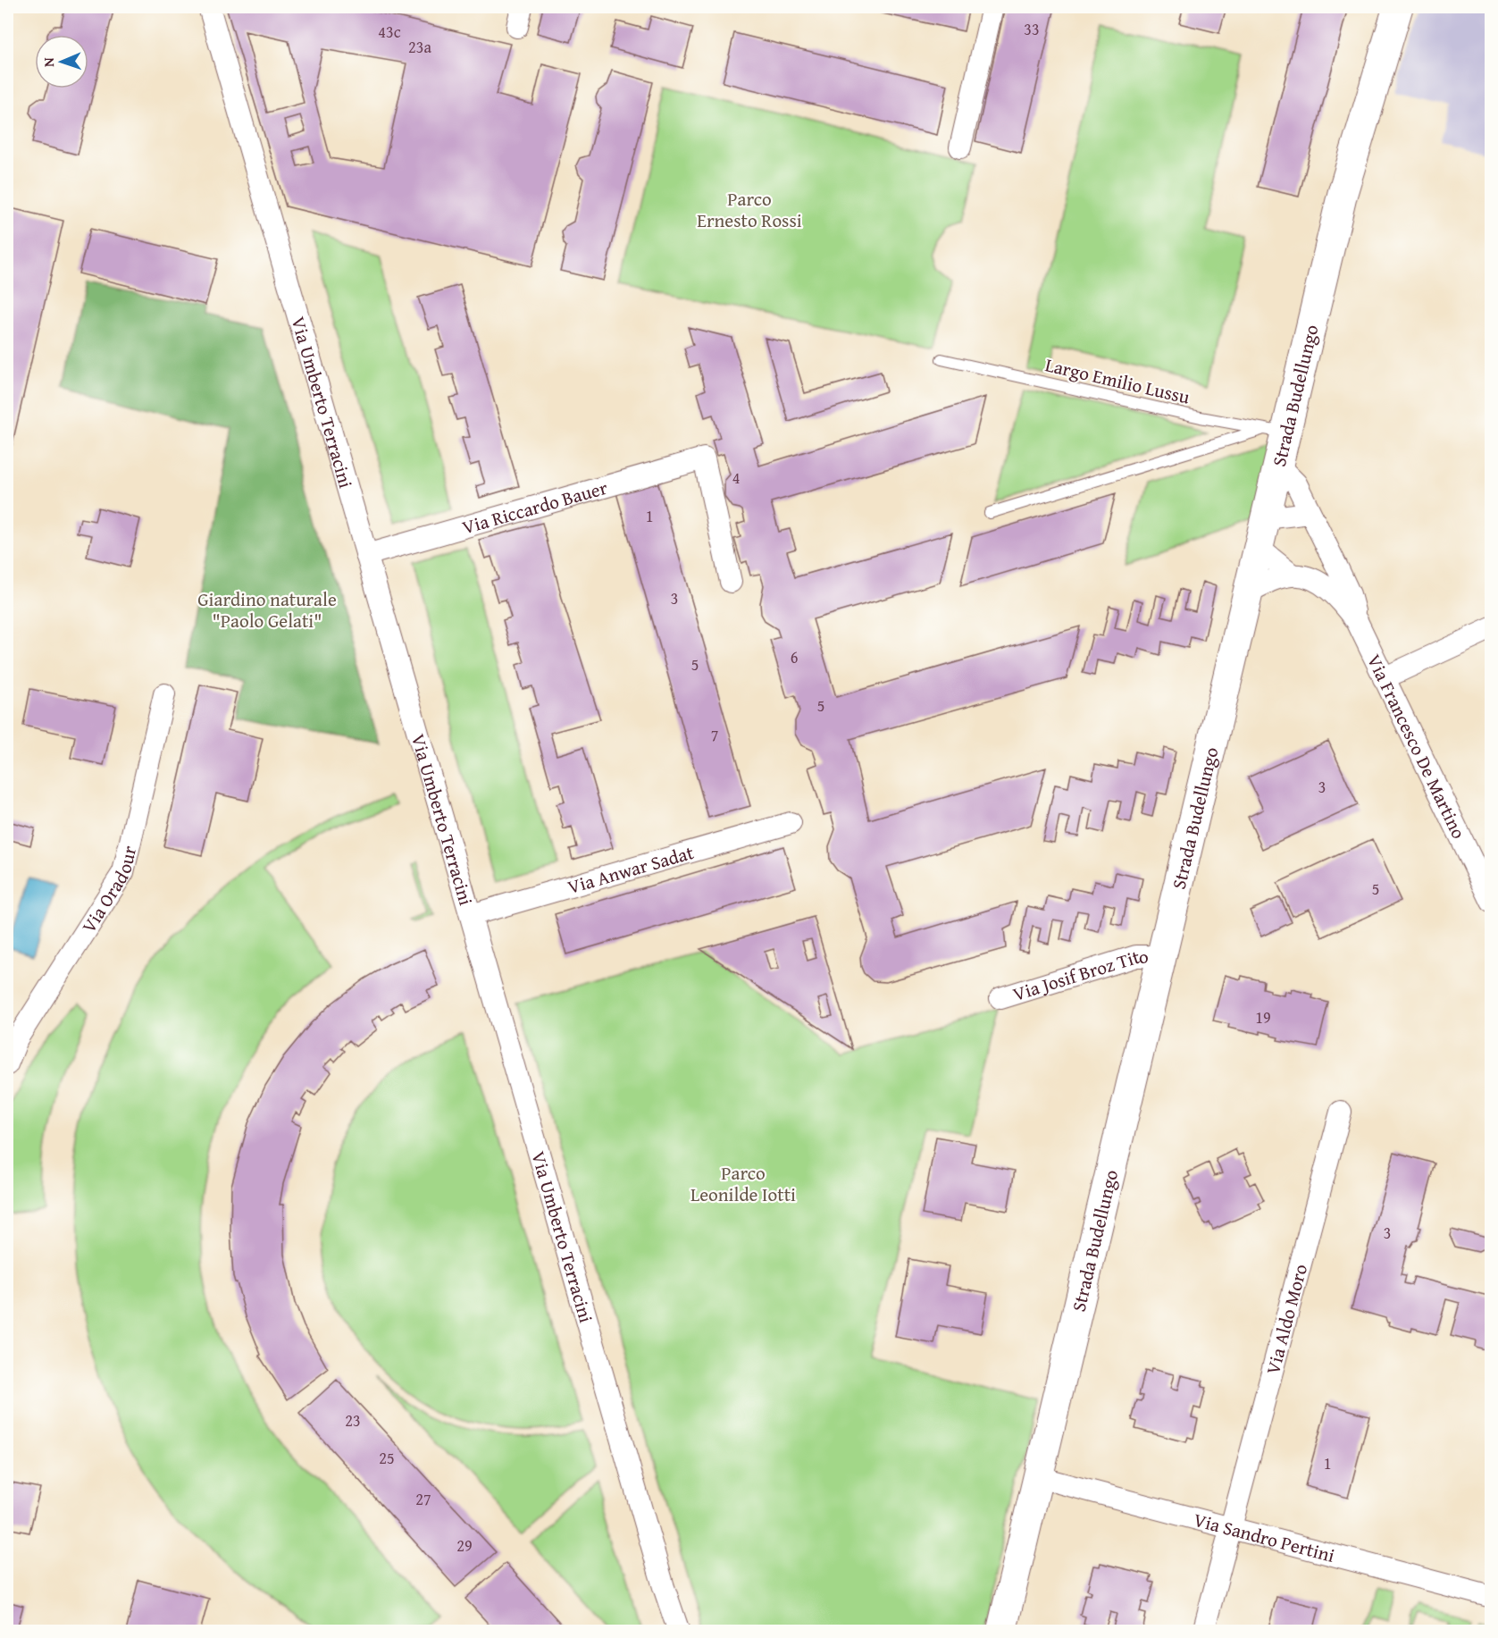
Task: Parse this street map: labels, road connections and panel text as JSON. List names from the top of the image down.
{
  "streets": {
    "street": [
      "Strada Budellungo",
      "Via Umberto Terracini",
      "Via Riccardo Bauer",
      "Via Francesco De Martino",
      "Via Anwar Sadat",
      "Via Oradour",
      "Via Josif Broz Tito",
      "Via Aldo Moro",
      "Via Sandro Pertini"
    ],
    "lane": ["Largo Emilio Lussu"]
  },
  "crossings": [
    ["Largo Emilio Lussu", "Strada Budellungo"],
    ["Strada Budellungo", "Via Francesco De Martino"],
    ["Strada Budellungo", "Via Josif Broz Tito"],
    ["Strada Budellungo", "Via Sandro Pertini"],
    ["Via Umberto Terracini", "Via Riccardo Bauer"],
    ["Via Umberto Terracini", "Via Anwar Sadat"],
    ["Via Aldo Moro", "Via Sandro Pertini"]
  ],
  "parks": ["Parco Ernesto Rossi", "Giardino naturale \"Paolo Gelati\"", "Parco Leonilde Iotti"],
  "house_numbers": [
    "33",
    "43c",
    "23a",
    "4",
    "1",
    "3",
    "6",
    "5",
    "5",
    "7",
    "3",
    "5",
    "19",
    "3",
    "23",
    "25",
    "1",
    "27",
    "29"
  ],
  "north": "left"
}
